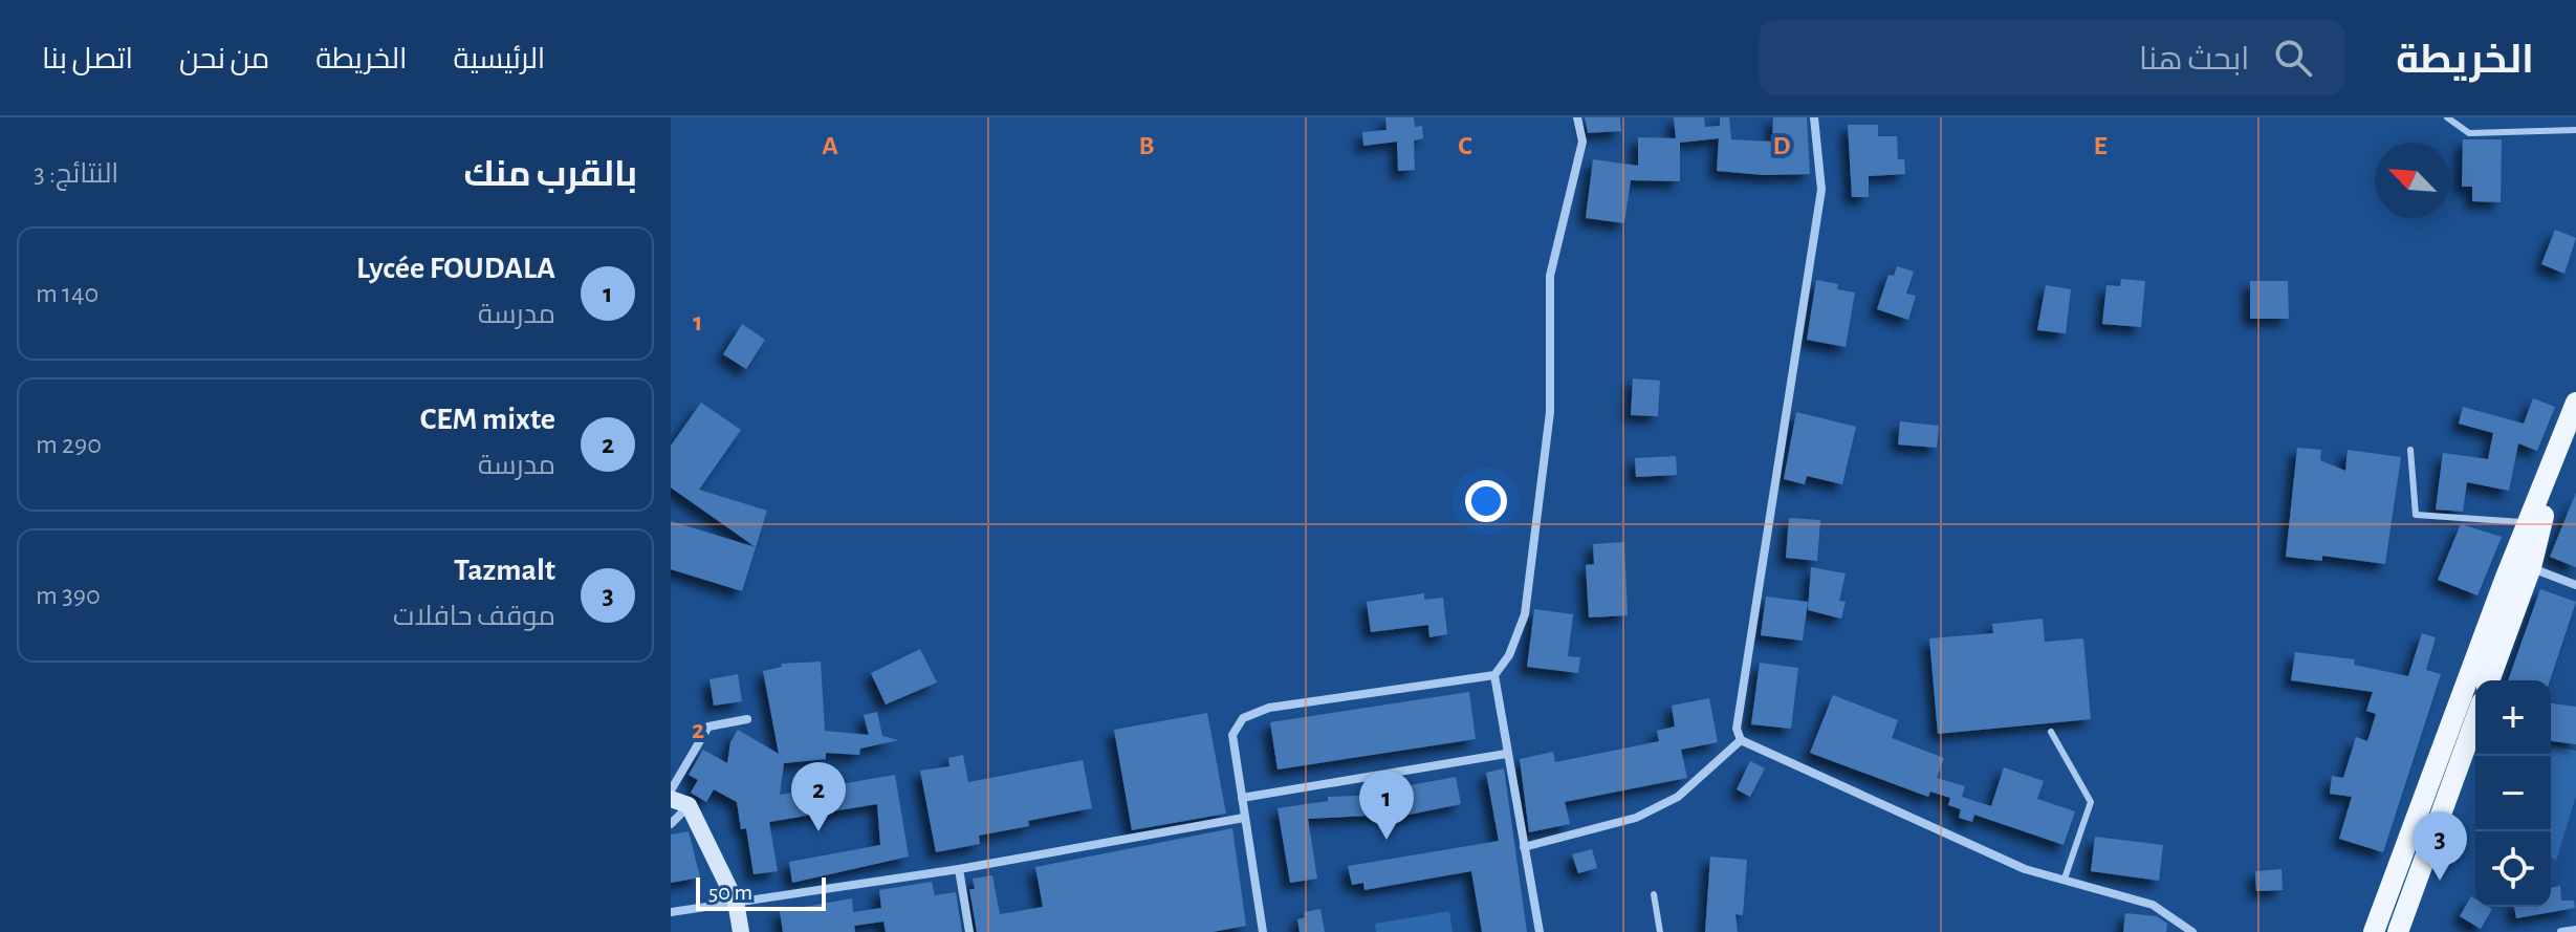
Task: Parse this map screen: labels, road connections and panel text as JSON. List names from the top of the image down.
{
  "scale_bar": "50 m",
  "north": "top left",
  "page": {
    "header": "الخريطة",
    "search": "ابحث هنا",
    "nav": [
      "الرئيسية",
      "الخريطة",
      "من نحن",
      "اتصل بنا"
    ],
    "heading": ["بالقرب منك", "النتائج: 3"],
    "list": [
      {
        "mark": "1",
        "name": "Lycée FOUDALA",
        "note": "مدرسة",
        "value": "140 m"
      },
      {
        "mark": "2",
        "name": "CEM mixte",
        "note": "مدرسة",
        "value": "290 m"
      },
      {
        "mark": "3",
        "name": "Tazmalt",
        "note": "موقف حافلات",
        "value": "390 m"
      }
    ],
    "map_buttons": ["+", "−"],
    "pins": ["2", "1", "3"],
    "scale": "50 m"
  },
  "grid": {
    "columns": [
      "A",
      "B",
      "C",
      "D",
      "E"
    ],
    "rows": ["1", "2"]
  }
}
